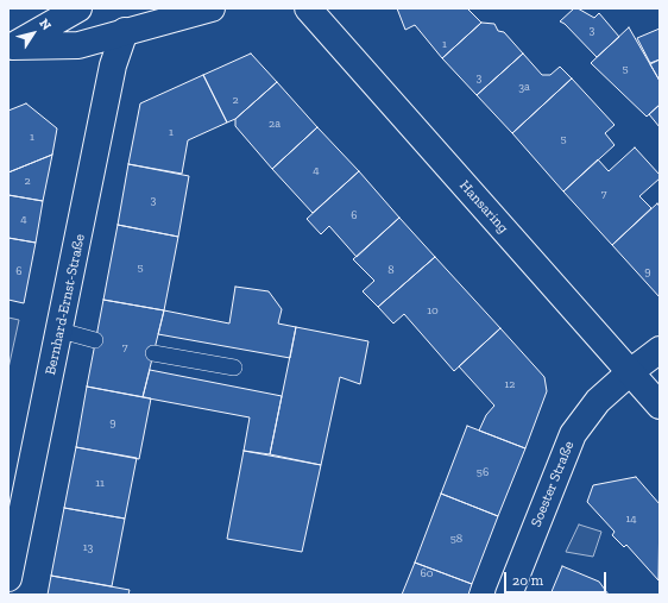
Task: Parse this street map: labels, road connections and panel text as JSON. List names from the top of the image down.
{
  "streets": {
    "street": ["Hansaring", "Bernhard-Ernst-Straße", "Soester Straße"]
  },
  "crossings": [
    ["Hansaring", "Soester Straße"]
  ],
  "house_numbers": [
    "3",
    "1",
    "5",
    "3",
    "3a",
    "2",
    "2a",
    "1",
    "1",
    "5",
    "4",
    "2",
    "7",
    "3",
    "6",
    "4",
    "5",
    "8",
    "6",
    "9",
    "10",
    "7",
    "12",
    "9",
    "56",
    "11",
    "14",
    "58",
    "13",
    "60"
  ],
  "scale_bar": "20 m",
  "north": "top right"
}
